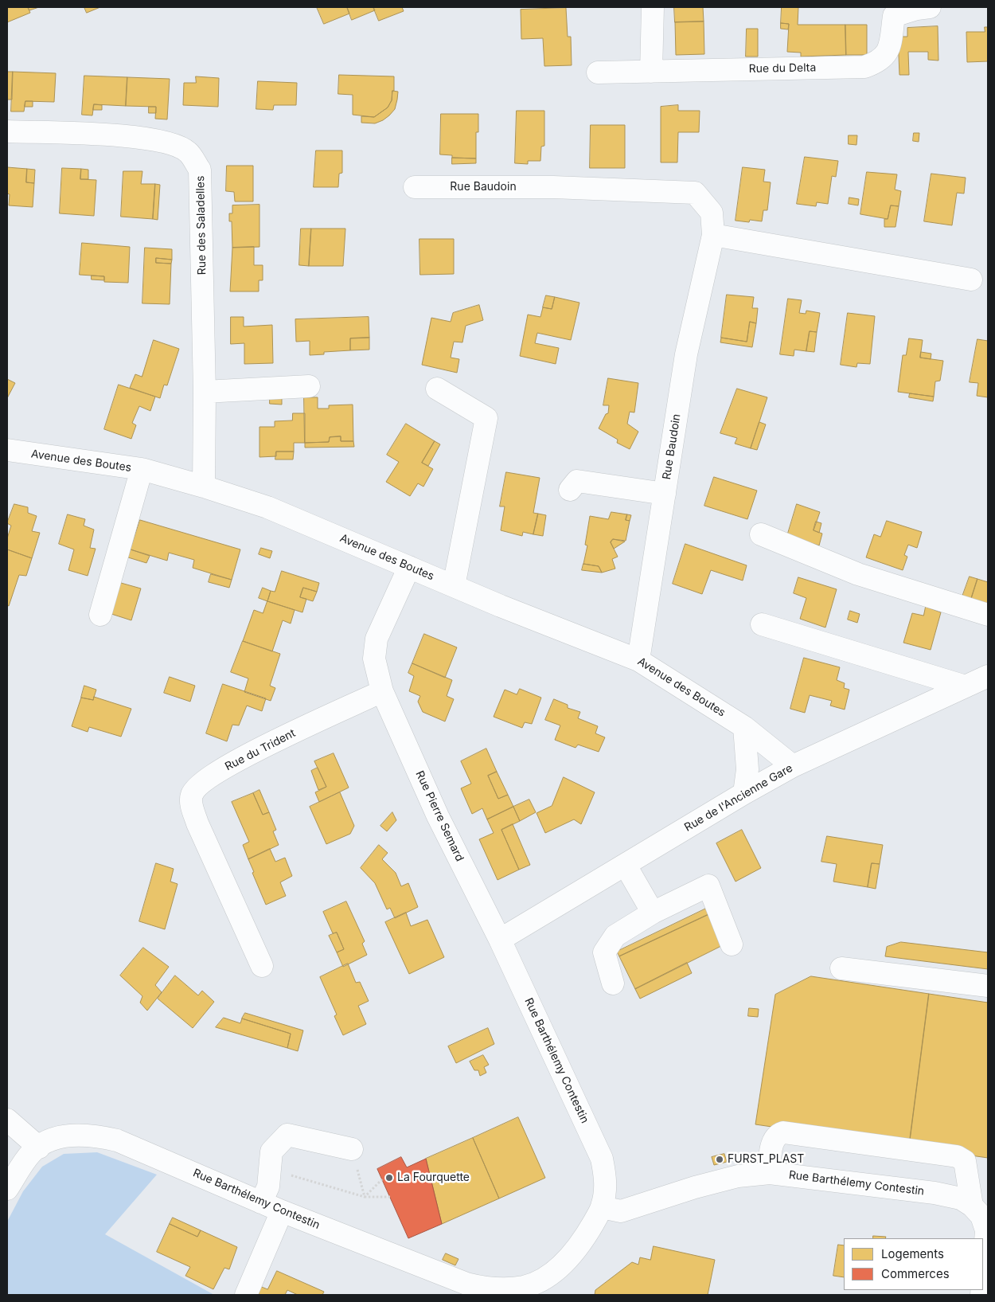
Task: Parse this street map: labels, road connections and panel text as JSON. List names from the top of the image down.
{
  "streets": {
    "street": [
      "Rue du Delta",
      "Rue Baudoin",
      "Rue des Saladelles",
      "Avenue des Boutes",
      "Rue du Trident",
      "Rue de l'Ancienne Gare",
      "Rue Pierre Semard",
      "Rue Barthélemy Contestin"
    ]
  },
  "crossings": [
    ["Rue Baudoin", "Avenue des Boutes"],
    ["Rue des Saladelles", "Avenue des Boutes"],
    ["Avenue des Boutes", "Rue de l'Ancienne Gare"],
    ["Rue du Trident", "Rue Pierre Semard"],
    ["Rue de l'Ancienne Gare", "Rue Pierre Semard"],
    ["Rue de l'Ancienne Gare", "Rue Barthélemy Contestin"],
    ["Rue Pierre Semard", "Rue Barthélemy Contestin"]
  ],
  "places": ["FURST_PLAST", "La Fourquette"],
  "legend": ["Logements", "Commerces"]
}
